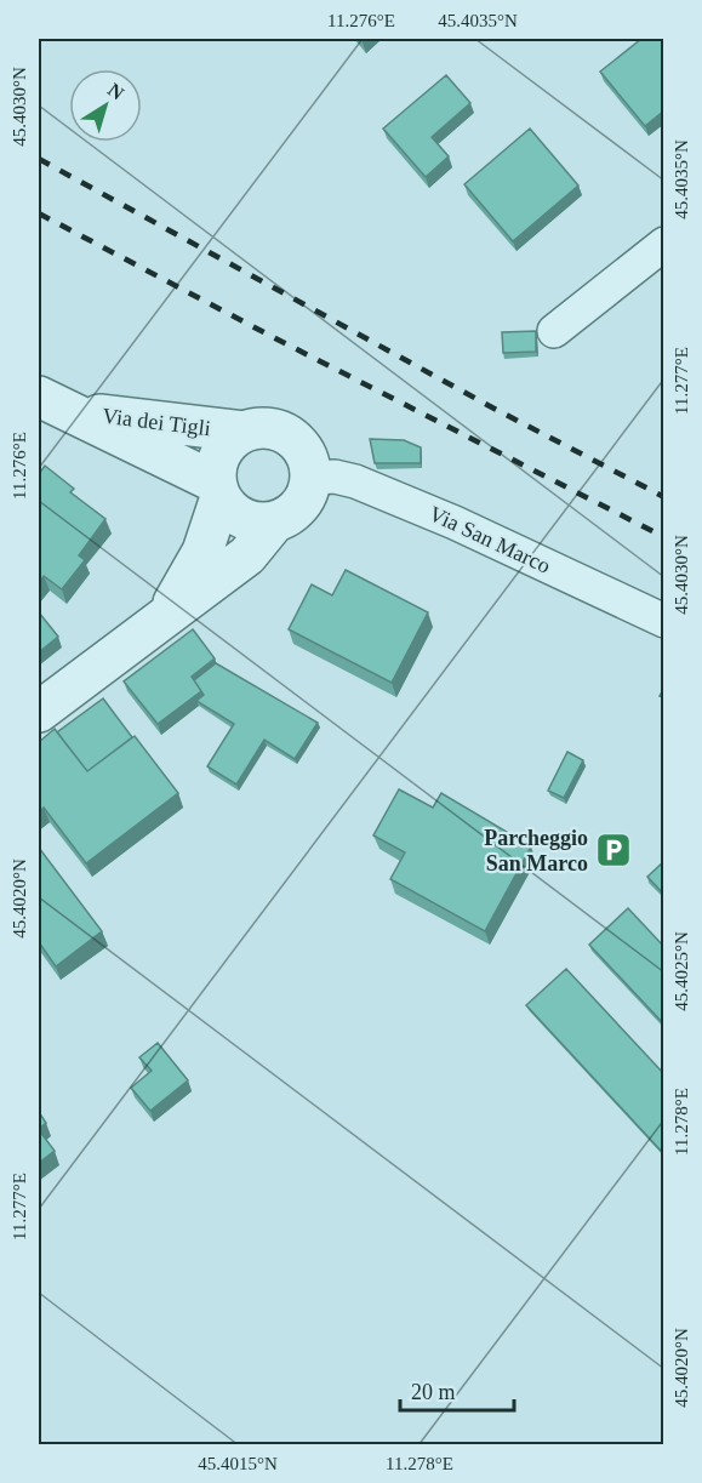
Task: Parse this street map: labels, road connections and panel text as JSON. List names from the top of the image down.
{
  "streets": {
    "street": ["Via dei Tigli", "Via San Marco"]
  },
  "crossings": [
    ["Via dei Tigli", "Via San Marco"]
  ],
  "places": {
    "parking": ["Parcheggio San Marco"]
  },
  "scale_bar": "20 m",
  "north": "top right",
  "coordinates": [
    "11.276°E",
    "45.4035°N",
    "45.4030°N",
    "11.277°E",
    "45.4020°N",
    "45.4025°N",
    "11.278°E",
    "45.4015°N"
  ]
}
